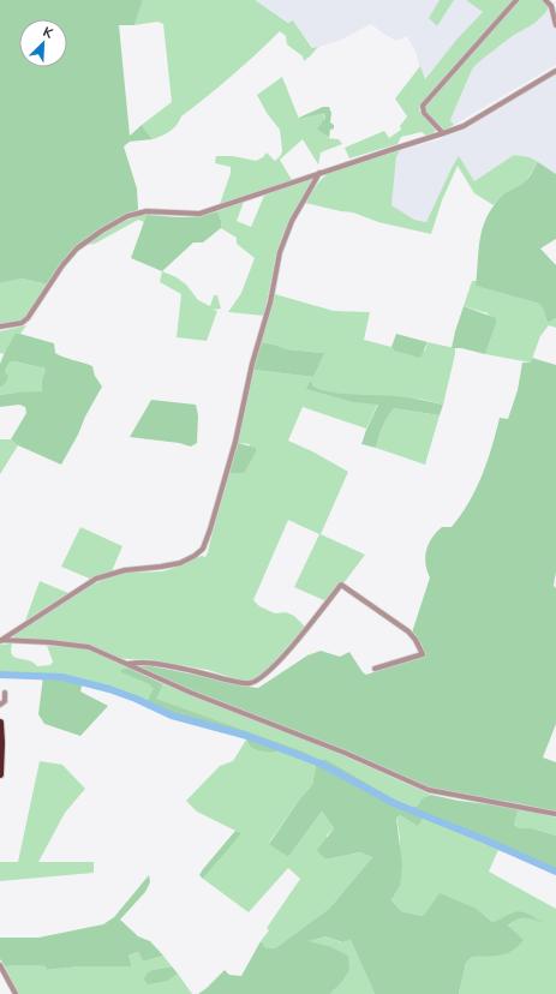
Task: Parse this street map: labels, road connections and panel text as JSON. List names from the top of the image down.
{
  "north": "top right"
}
